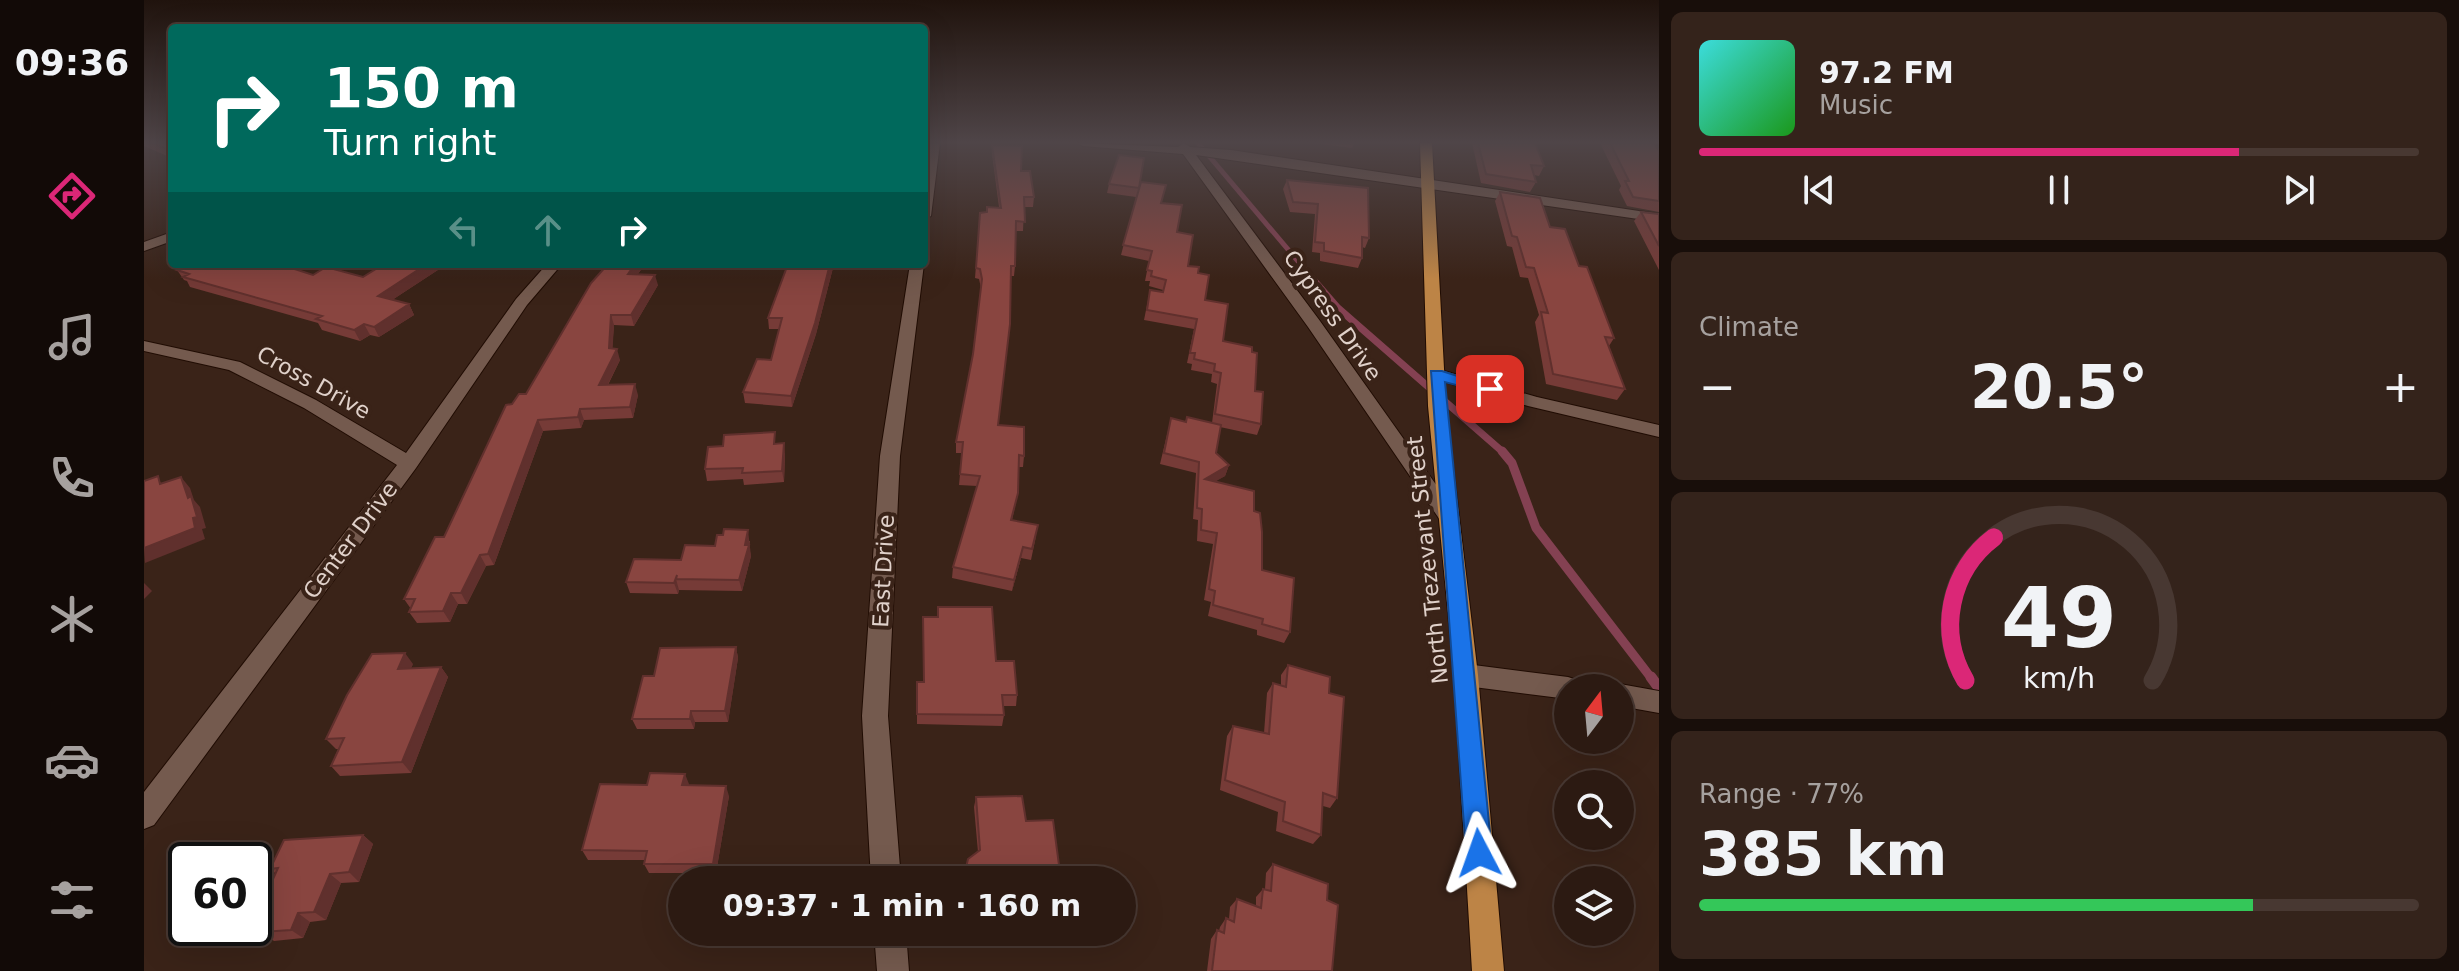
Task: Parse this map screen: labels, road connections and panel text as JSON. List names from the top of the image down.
{
  "streets": {
    "main road": ["North Trezevant Street"],
    "street": [
      "Cypress Drive",
      "Cross Drive",
      "Center Drive",
      "East Drive"
    ]
  },
  "crossings": [
    ["Cypress Drive", "North Trezevant Street"],
    ["Cross Drive", "Center Drive"]
  ],
  "north": "top",
  "page": {
    "tabs": "09:36",
    "turn": ["150 m", "Turn right"],
    "song": ["97.2 FM", "Music"],
    "tile": [
      "Climate",
      ["Range · 77%", "385 km"]
    ],
    "heat": ["−", "20.5°", "+"],
    "limit": "60",
    "trip": "09:37 · 1 min · 160 m",
    "gauge": ["49", "km/h"]
  }
}
